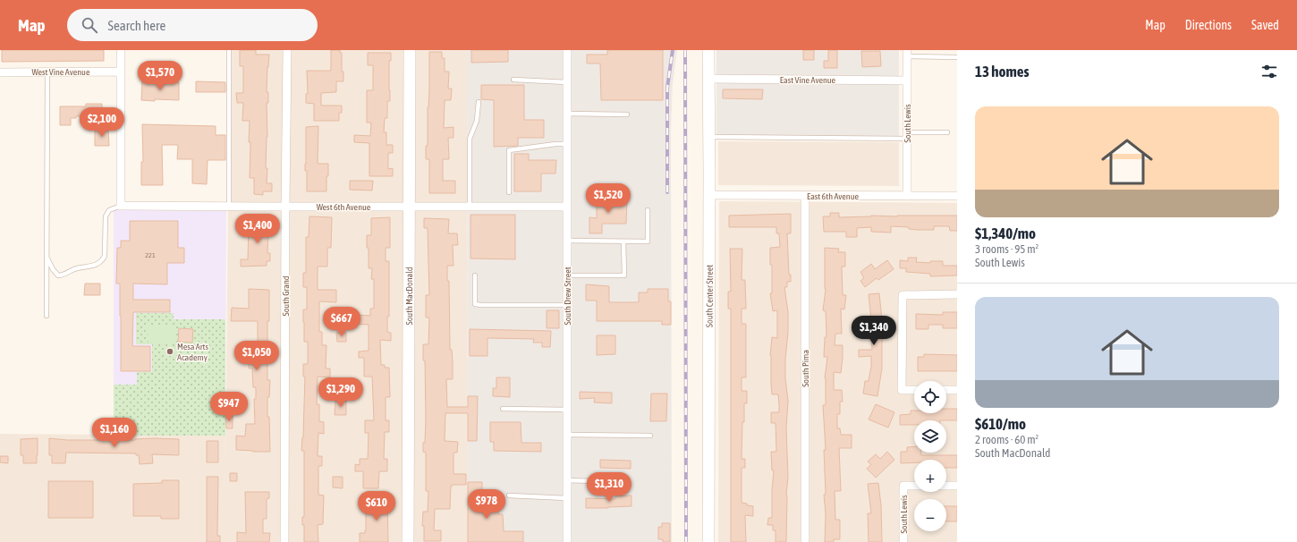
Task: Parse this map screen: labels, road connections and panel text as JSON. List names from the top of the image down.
{
  "streets": {
    "street": [
      "West Vine Avenue",
      "East Vine Avenue",
      "South Lewis",
      "East 6th Avenue",
      "West 6th Avenue",
      "South Grand",
      "South MacDonald",
      "South Drew Street",
      "South Center Street",
      "South Pima"
    ]
  },
  "crossings": [
    ["East Vine Avenue", "South Lewis"],
    ["East Vine Avenue", "South Center Street"],
    ["South Lewis", "East 6th Avenue"],
    ["East 6th Avenue", "South Center Street"],
    ["East 6th Avenue", "South Pima"],
    ["West 6th Avenue", "South Grand"],
    ["West 6th Avenue", "South MacDonald"],
    ["West 6th Avenue", "South Drew Street"]
  ],
  "places": ["Mesa Arts Academy"],
  "house_numbers": ["221"],
  "page": {
    "header": "Map",
    "search": "Search here",
    "nav": ["Map", "Directions", "Saved"],
    "heading": "13 homes",
    "price": [
      "$1,570",
      "$2,100",
      "$1,520",
      "$1,400",
      "$667",
      "$1,340",
      "$1,050",
      "$1,290",
      "$947",
      "$1,160",
      "$1,310",
      "$978",
      "$610"
    ],
    "list": [
      {
        "name": "$1,340/mo",
        "note": "3 rooms · 95 m² · South Lewis"
      },
      {
        "name": "$610/mo",
        "note": "2 rooms · 60 m² · South MacDonald"
      }
    ],
    "map_buttons": ["+", "−"]
  }
}
